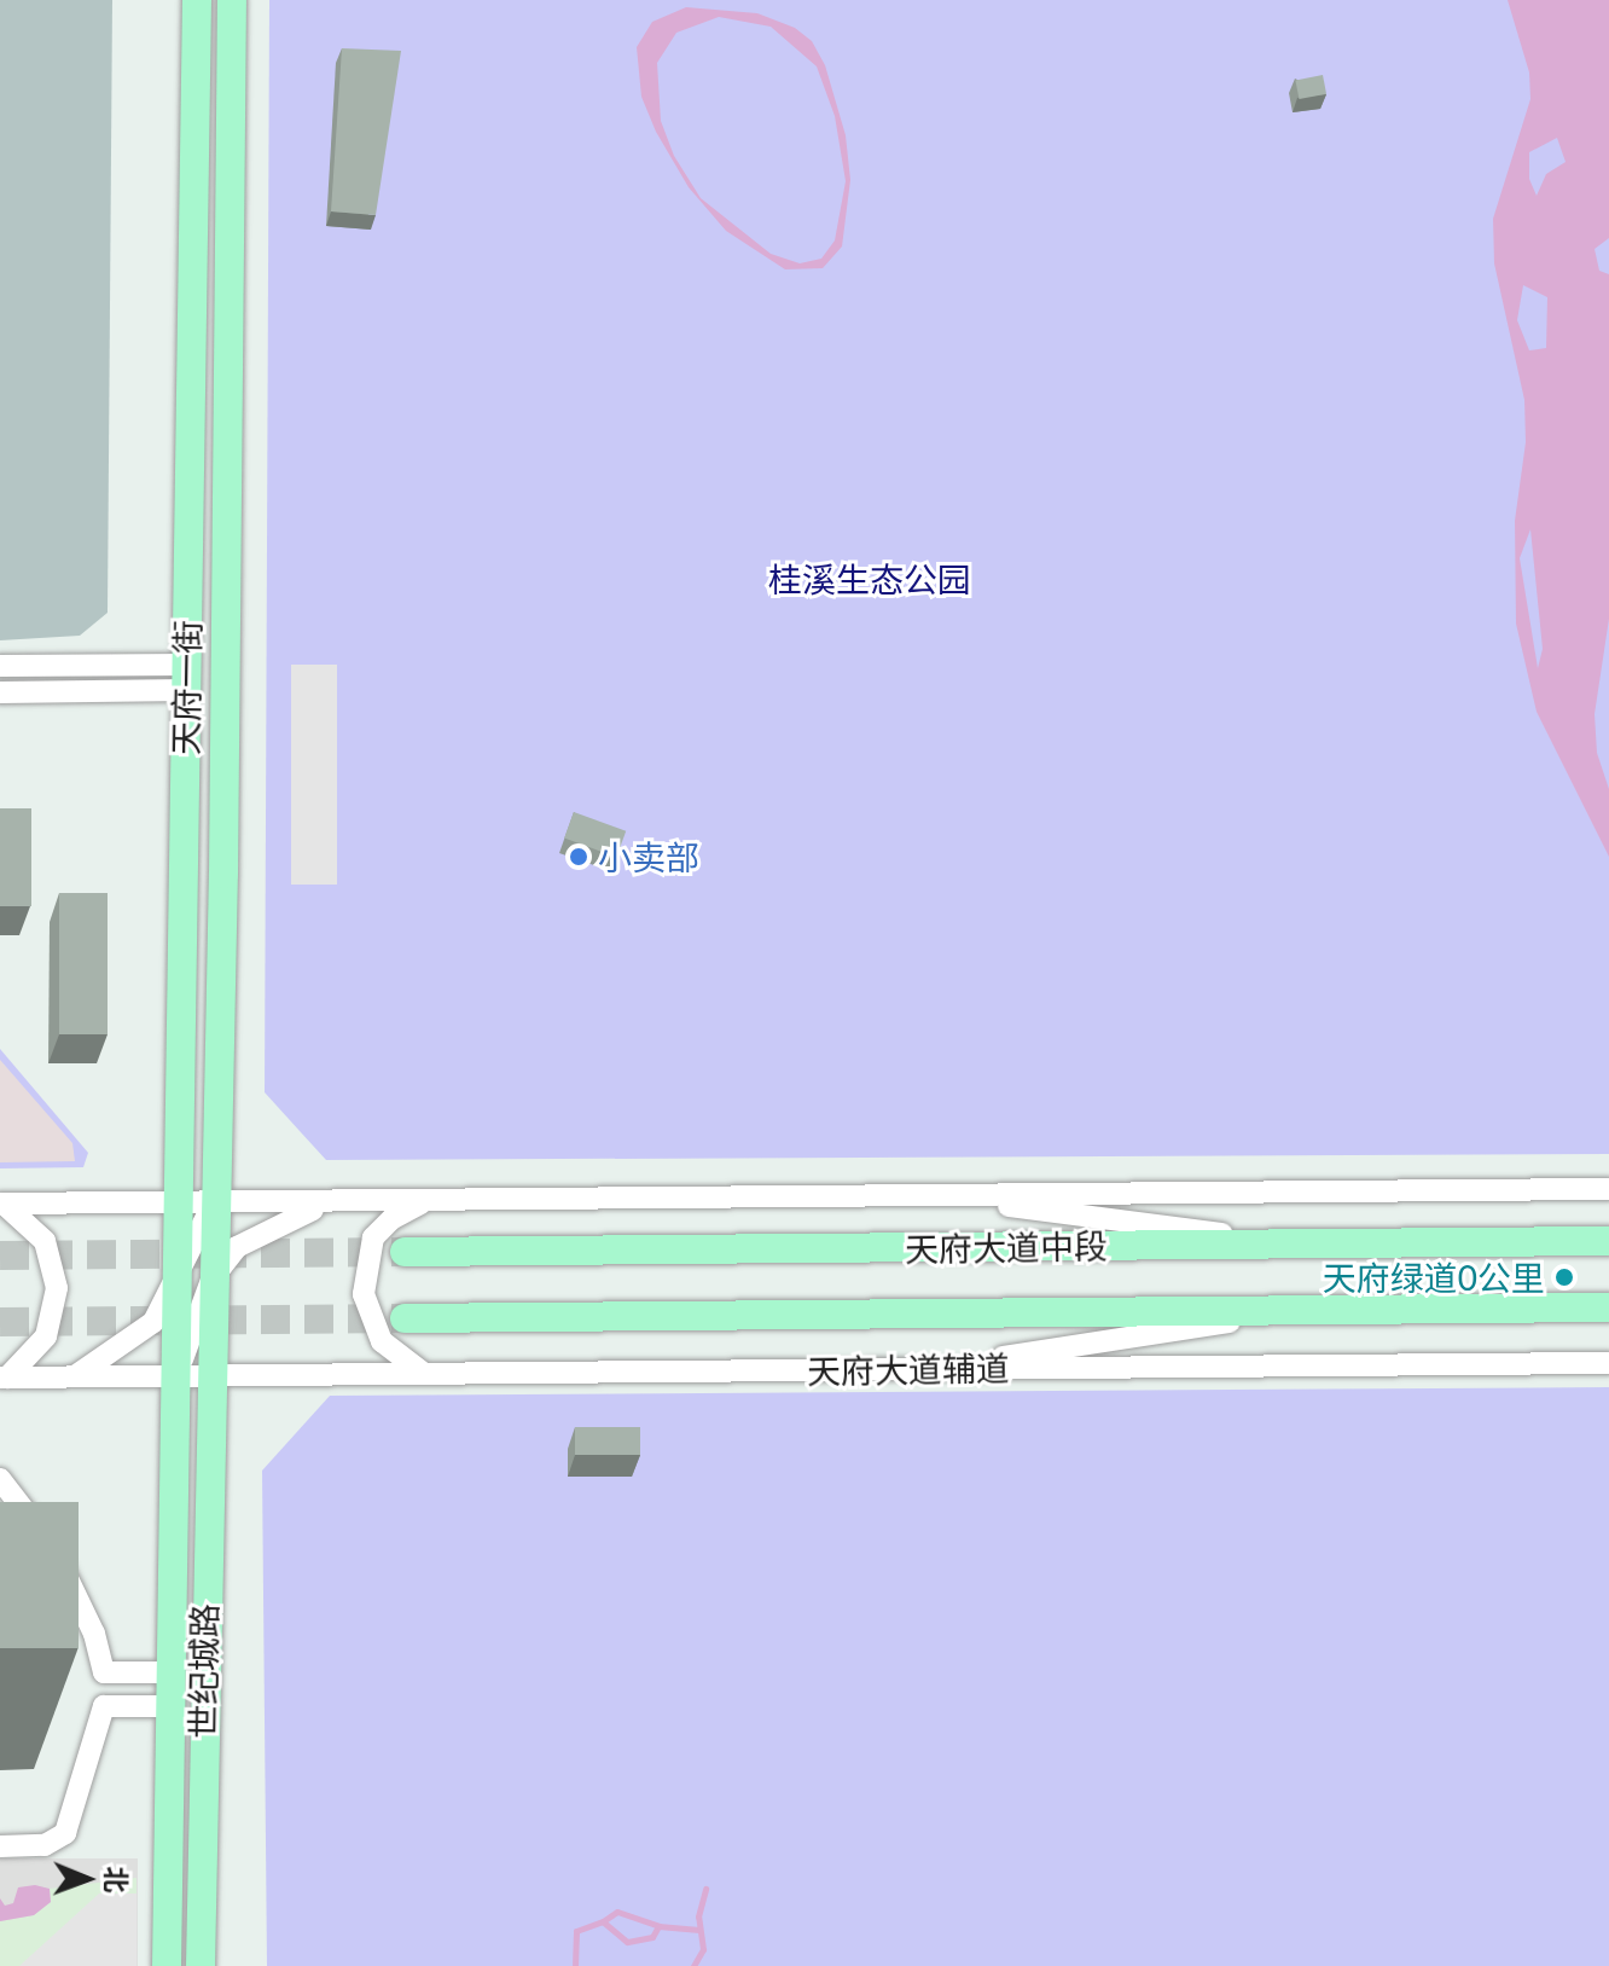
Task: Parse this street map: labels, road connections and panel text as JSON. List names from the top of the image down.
{
  "streets": {
    "main road": ["天府一街", "天府大道中段", "世纪城路"],
    "street": ["天府大道辅道"]
  },
  "crossings": [
    ["天府一街", "天府大道辅道"],
    ["天府一街", "世纪城路"],
    ["天府大道辅道", "世纪城路"]
  ],
  "parks": ["桂溪生态公园"],
  "places": ["小卖部", "天府绿道0公里"],
  "north": "right"
}
